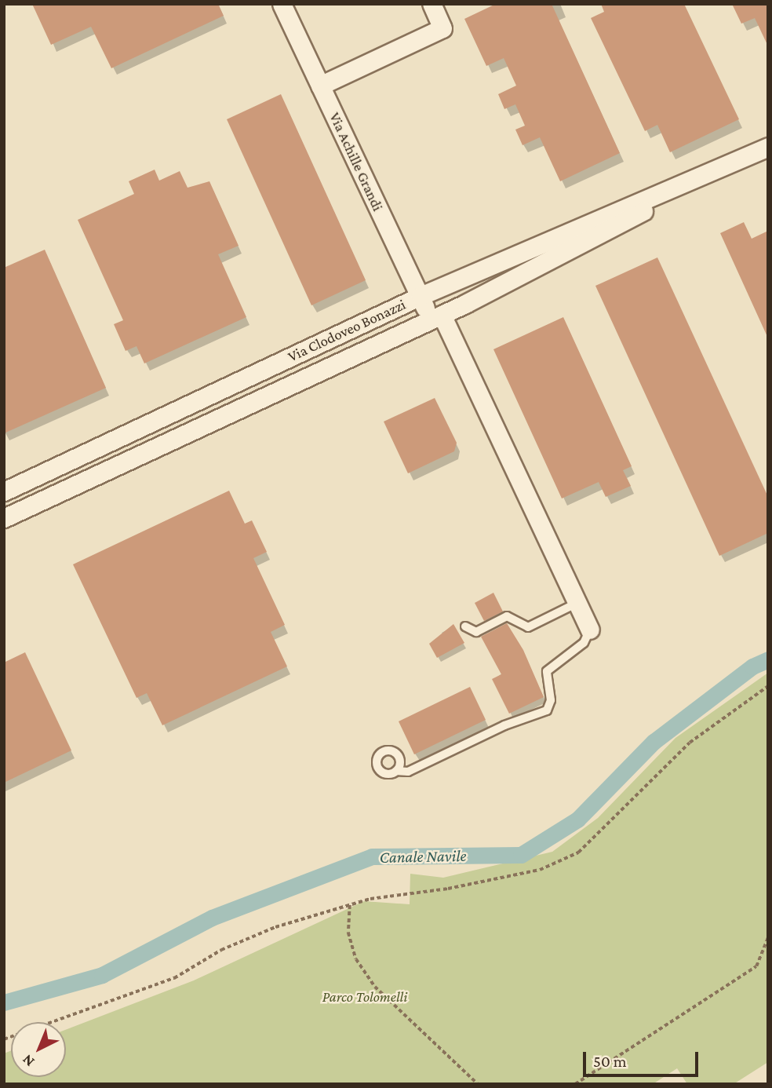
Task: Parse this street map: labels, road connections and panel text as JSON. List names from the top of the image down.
{
  "streets": {
    "street": ["Via Achille Grandi", "Via Clodoveo Bonazzi"]
  },
  "crossings": [
    ["Via Achille Grandi", "Via Clodoveo Bonazzi"]
  ],
  "water": ["Canale Navile"],
  "parks": ["Parco Tolomelli"],
  "scale_bar": "50 m",
  "north": "bottom left"
}
